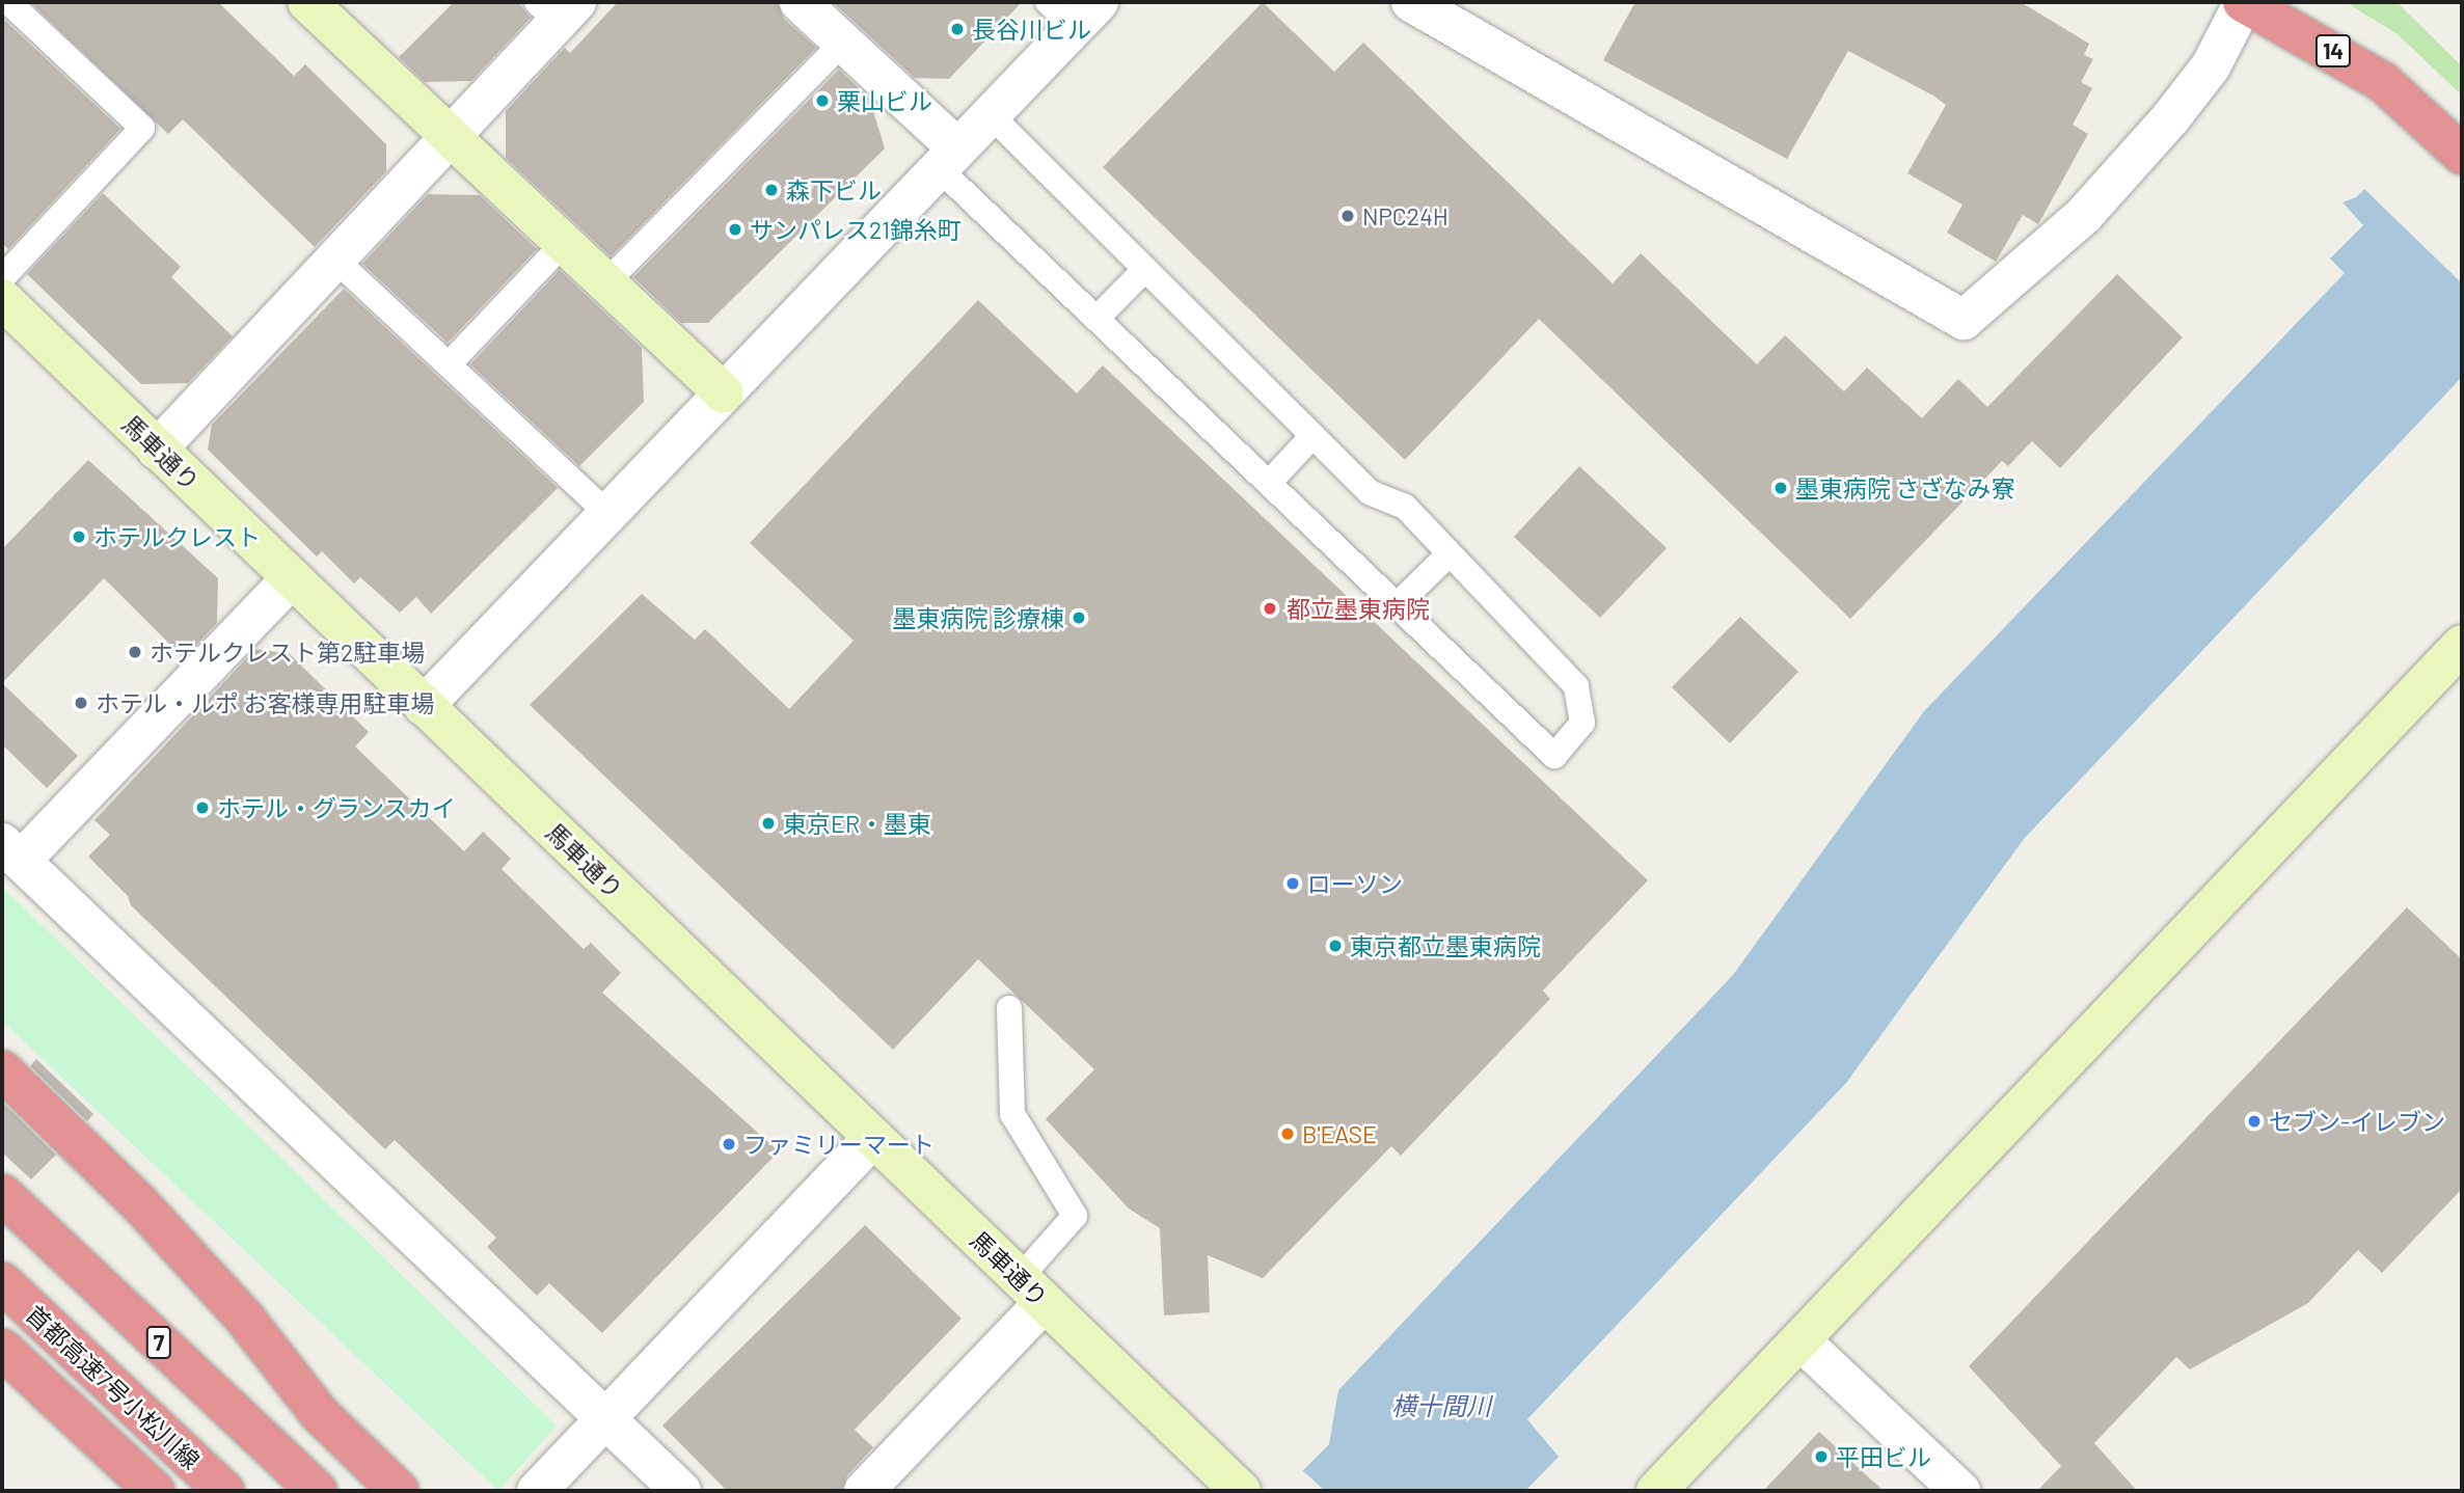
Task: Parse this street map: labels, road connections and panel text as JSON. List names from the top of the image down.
{
  "streets": {
    "highway": ["14", "7", "首都高速7号小松川線"],
    "street": ["馬車通り"]
  },
  "water": ["横十間川"],
  "places": [
    "長谷川ビル",
    "栗山ビル",
    "森下ビル",
    "NPC24H",
    "サンパレス21錦糸町",
    "墨東病院 さざなみ寮",
    "ホテルクレスト",
    "都立墨東病院",
    "墨東病院 診療棟",
    "ホテルクレスト第2駐車場",
    "ホテル・ルポ お客様専用駐車場",
    "ホテル・グランスカイ",
    "東京ER・墨東",
    "ローソン",
    "東京都立墨東病院",
    "セブン-イレブン",
    "B'EASE",
    "ファミリーマート",
    "平田ビル"
  ]
}
